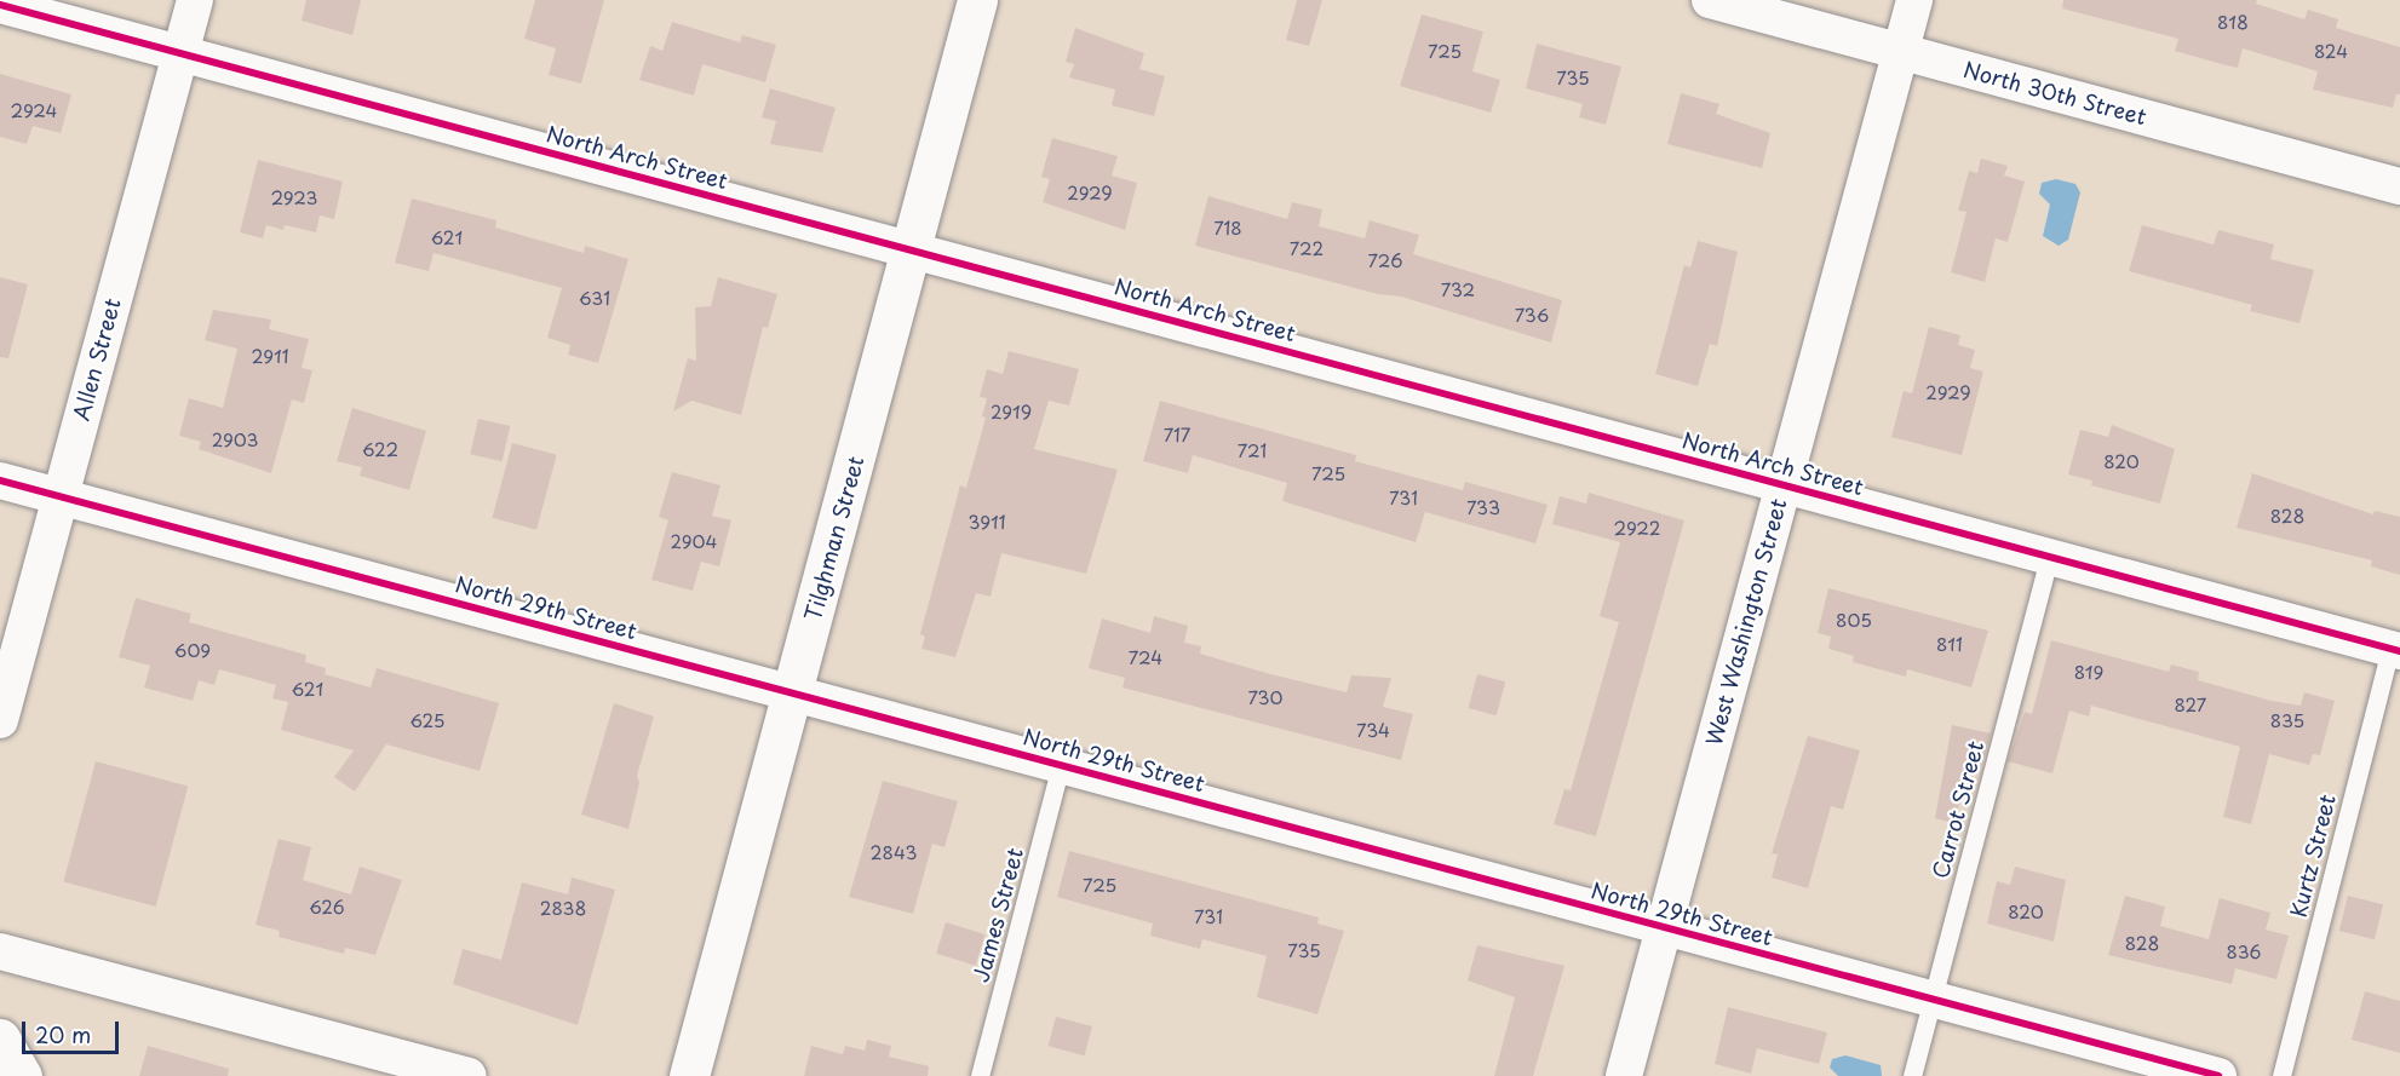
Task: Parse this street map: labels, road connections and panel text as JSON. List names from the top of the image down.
{
  "streets": {
    "main road": ["Tilghman Street"],
    "street": [
      "North 30th Street",
      "North Arch Street",
      "Allen Street",
      "North 29th Street",
      "West Washington Street"
    ],
    "lane": ["Carrot Street", "Kurtz Street", "James Street"]
  },
  "crossings": [
    ["North 30th Street", "West Washington Street"],
    ["North Arch Street", "Allen Street"],
    ["North Arch Street", "Tilghman Street"],
    ["North Arch Street", "West Washington Street"],
    ["North Arch Street", "Carrot Street"],
    ["North Arch Street", "Kurtz Street"],
    ["Allen Street", "North 29th Street"],
    ["Tilghman Street", "North 29th Street"],
    ["North 29th Street", "West Washington Street"],
    ["North 29th Street", "Carrot Street"],
    ["North 29th Street", "James Street"]
  ],
  "house_numbers": [
    "818",
    "725",
    "824",
    "735",
    "2924",
    "2929",
    "2923",
    "718",
    "621",
    "722",
    "726",
    "732",
    "631",
    "736",
    "2911",
    "2929",
    "2919",
    "717",
    "2903",
    "622",
    "721",
    "820",
    "725",
    "731",
    "733",
    "828",
    "3911",
    "2922",
    "2904",
    "805",
    "811",
    "609",
    "724",
    "819",
    "621",
    "730",
    "827",
    "625",
    "835",
    "734",
    "2843",
    "725",
    "626",
    "2838",
    "820",
    "731",
    "828",
    "735",
    "836"
  ],
  "scale_bar": "20 m"
}
